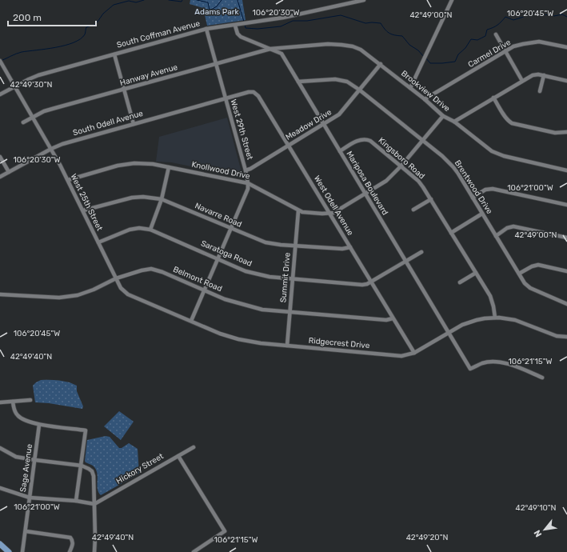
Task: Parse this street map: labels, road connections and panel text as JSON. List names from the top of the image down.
{
  "streets": {
    "street": [
      "South Coffman Avenue",
      "Carmel Drive",
      "Hanway Avenue",
      "Brookview Drive",
      "South Odell Avenue",
      "Meadow Drive",
      "West 29th Street",
      "Kingsboro Road",
      "Knollwood Drive",
      "Mariposa Boulevard",
      "Brentwood Drive",
      "West 25th Street",
      "West Odell Avenue",
      "Navarre Road",
      "Saratoga Road",
      "Summit Drive",
      "Belmont Road",
      "Ridgecrest Drive",
      "Sage Avenue",
      "Hickory Street"
    ]
  },
  "crossings": [
    ["South Coffman Avenue", "West 29th Street"],
    ["South Coffman Avenue", "Mariposa Boulevard"],
    ["South Coffman Avenue", "West 25th Street"],
    ["Carmel Drive", "Brookview Drive"],
    ["Hanway Avenue", "Brookview Drive"],
    ["Hanway Avenue", "West 29th Street"],
    ["Hanway Avenue", "Mariposa Boulevard"],
    ["Hanway Avenue", "West 25th Street"],
    ["Brookview Drive", "Meadow Drive"],
    ["Brookview Drive", "Knollwood Drive"],
    ["Brookview Drive", "Mariposa Boulevard"],
    ["South Odell Avenue", "West 29th Street"],
    ["South Odell Avenue", "West 25th Street"],
    ["South Odell Avenue", "West Odell Avenue"],
    ["Meadow Drive", "West 29th Street"],
    ["Meadow Drive", "Mariposa Boulevard"],
    ["Meadow Drive", "Brentwood Drive"],
    ["Meadow Drive", "West Odell Avenue"],
    ["West 29th Street", "Knollwood Drive"],
    ["West 29th Street", "West Odell Avenue"],
    ["West 29th Street", "Navarre Road"],
    ["West 29th Street", "Saratoga Road"],
    ["West 29th Street", "Belmont Road"],
    ["West 29th Street", "Ridgecrest Drive"],
    ["Kingsboro Road", "Knollwood Drive"],
    ["Kingsboro Road", "Mariposa Boulevard"],
    ["Kingsboro Road", "Ridgecrest Drive"],
    ["Knollwood Drive", "Mariposa Boulevard"],
    ["Knollwood Drive", "Brentwood Drive"],
    ["Knollwood Drive", "West 25th Street"],
    ["Knollwood Drive", "West Odell Avenue"],
    ["Knollwood Drive", "Summit Drive"],
    ["Mariposa Boulevard", "Brentwood Drive"],
    ["Mariposa Boulevard", "Saratoga Road"],
    ["Mariposa Boulevard", "Ridgecrest Drive"],
    ["West 25th Street", "Navarre Road"],
    ["West 25th Street", "Saratoga Road"],
    ["West 25th Street", "Belmont Road"],
    ["West 25th Street", "Ridgecrest Drive"],
    ["West Odell Avenue", "Navarre Road"],
    ["West Odell Avenue", "Saratoga Road"],
    ["West Odell Avenue", "Belmont Road"],
    ["West Odell Avenue", "Ridgecrest Drive"],
    ["Navarre Road", "Summit Drive"],
    ["Saratoga Road", "Summit Drive"],
    ["Summit Drive", "Belmont Road"],
    ["Summit Drive", "Ridgecrest Drive"],
    ["Belmont Road", "Ridgecrest Drive"]
  ],
  "parks": ["Adams Park"],
  "scale_bar": "200 m",
  "north": "bottom left",
  "coordinates": [
    "106°20'30\"W",
    "106°20'45\"W",
    "42°49'00\"N",
    "42°49'30\"N",
    "106°21'00\"W",
    "42°49'40\"N",
    "106°21'15\"W",
    "42°49'10\"N",
    "42°49'20\"N"
  ]
}
